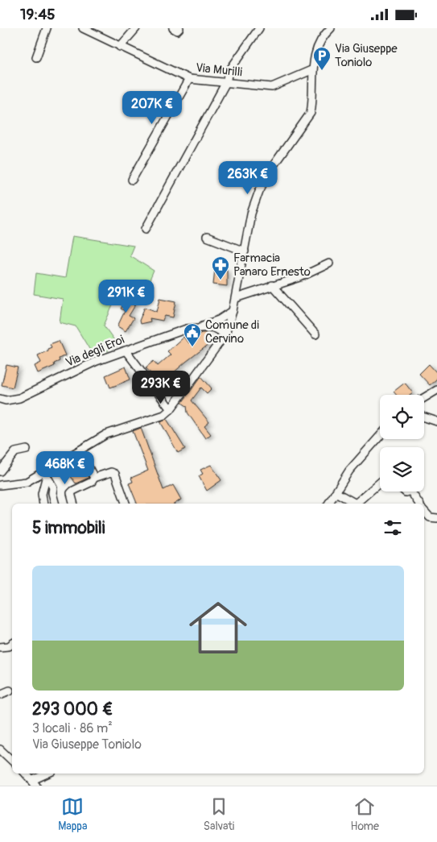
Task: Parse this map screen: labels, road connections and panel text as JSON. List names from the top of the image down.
{
  "streets": {
    "street": ["Via Murilli", "Via degli Eroi"]
  },
  "places": {
    "parking": ["Via Giuseppe Toniolo"],
    "pharmacy": ["Farmacia Panaro Ernesto"],
    "public building": ["Comune di Cervino"]
  },
  "page": {
    "status": "19:45",
    "price": [
      "207K €",
      "263K €",
      "291K €",
      "293K €",
      "468K €"
    ],
    "heading": "5 immobili",
    "list": [
      {
        "name": "293 000 €",
        "note": "3 locali · 86 m² · Via Giuseppe Toniolo"
      }
    ],
    "tabs": ["Mappa", "Salvati", "Home"]
  }
}
